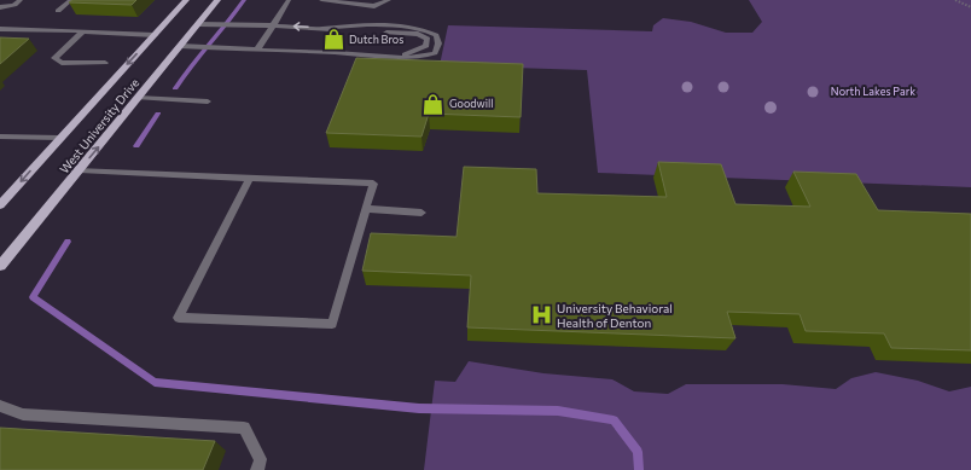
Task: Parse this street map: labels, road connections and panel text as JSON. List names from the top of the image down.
{
  "streets": {
    "main road": ["West University Drive"]
  },
  "parks": ["North Lakes Park"],
  "places": {
    "shop": ["Dutch Bros", "Goodwill"],
    "hospital": ["University Behavioral Health of Denton"]
  }
}
